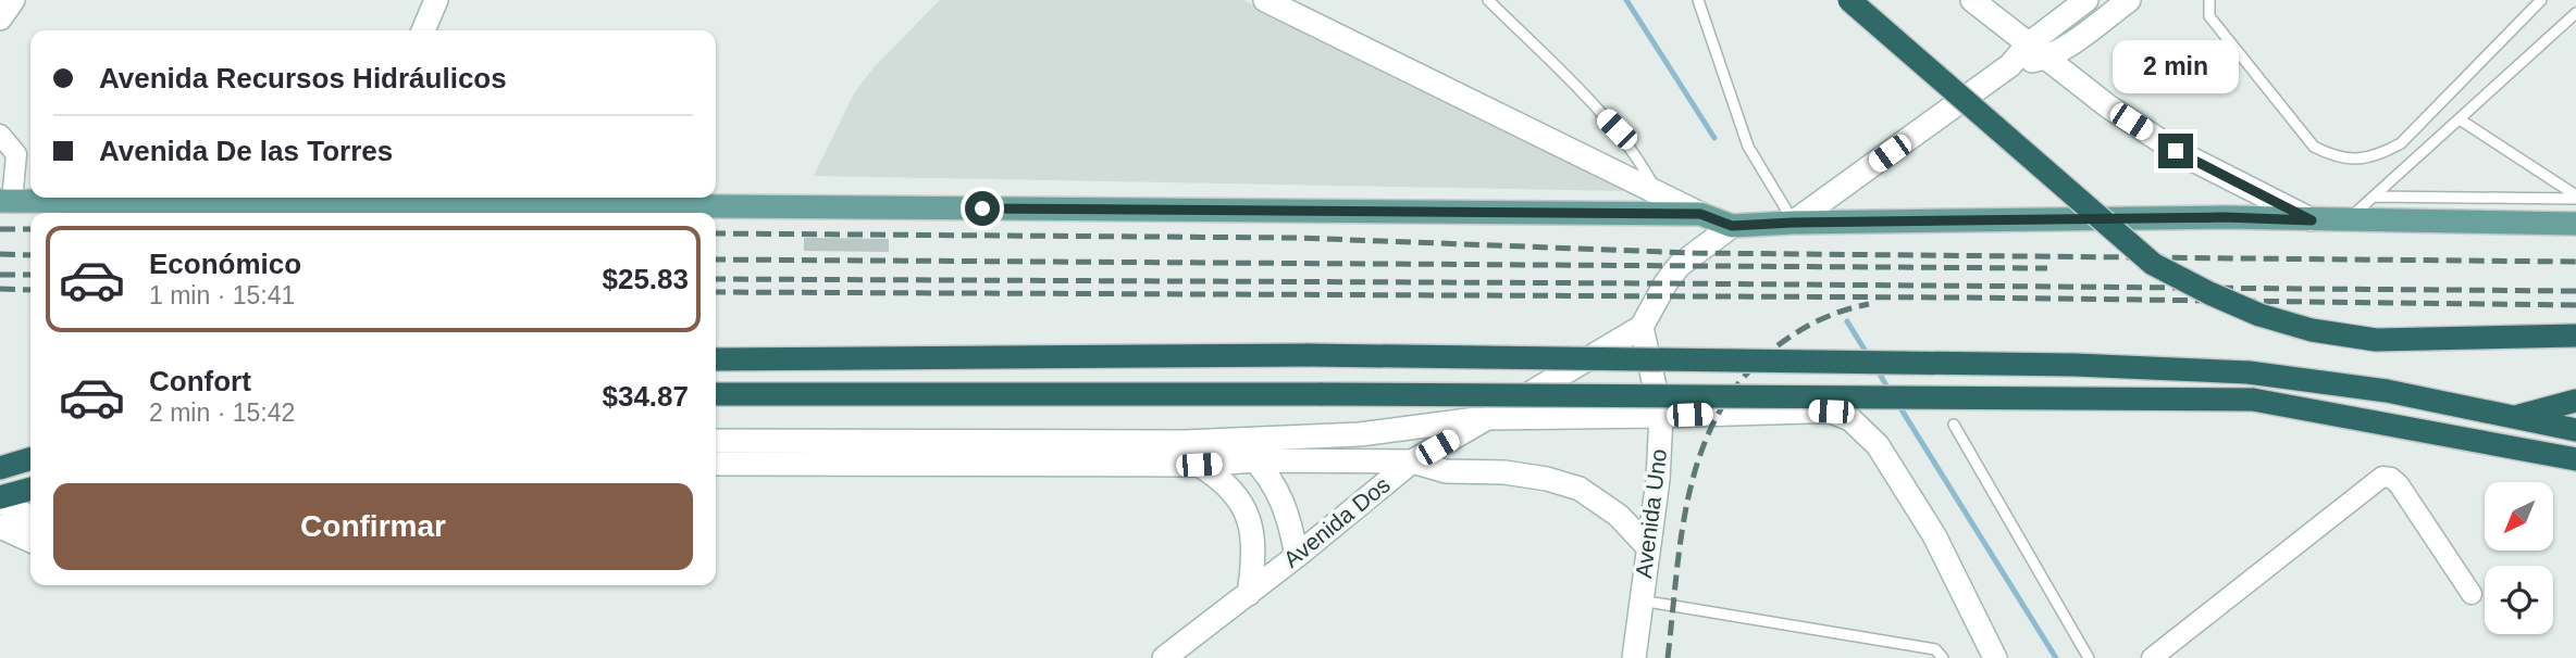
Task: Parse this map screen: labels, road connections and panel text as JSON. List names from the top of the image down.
{
  "streets": {
    "main road": ["Avenida Uno", "Avenida Dos"]
  },
  "crossings": [
    ["Avenida Uno", "Avenida Dos"]
  ],
  "north": "bottom left",
  "page": {
    "banner": ["Avenida Recursos Hidráulicos", "Avenida De las Torres"],
    "bubble": "2 min",
    "list": [
      {
        "name": "Económico",
        "note": "1 min · 15:41",
        "value": "$25.83"
      },
      {
        "name": "Confort",
        "note": "2 min · 15:42",
        "value": "$34.87"
      }
    ],
    "buttons": "Confirmar"
  }
}
